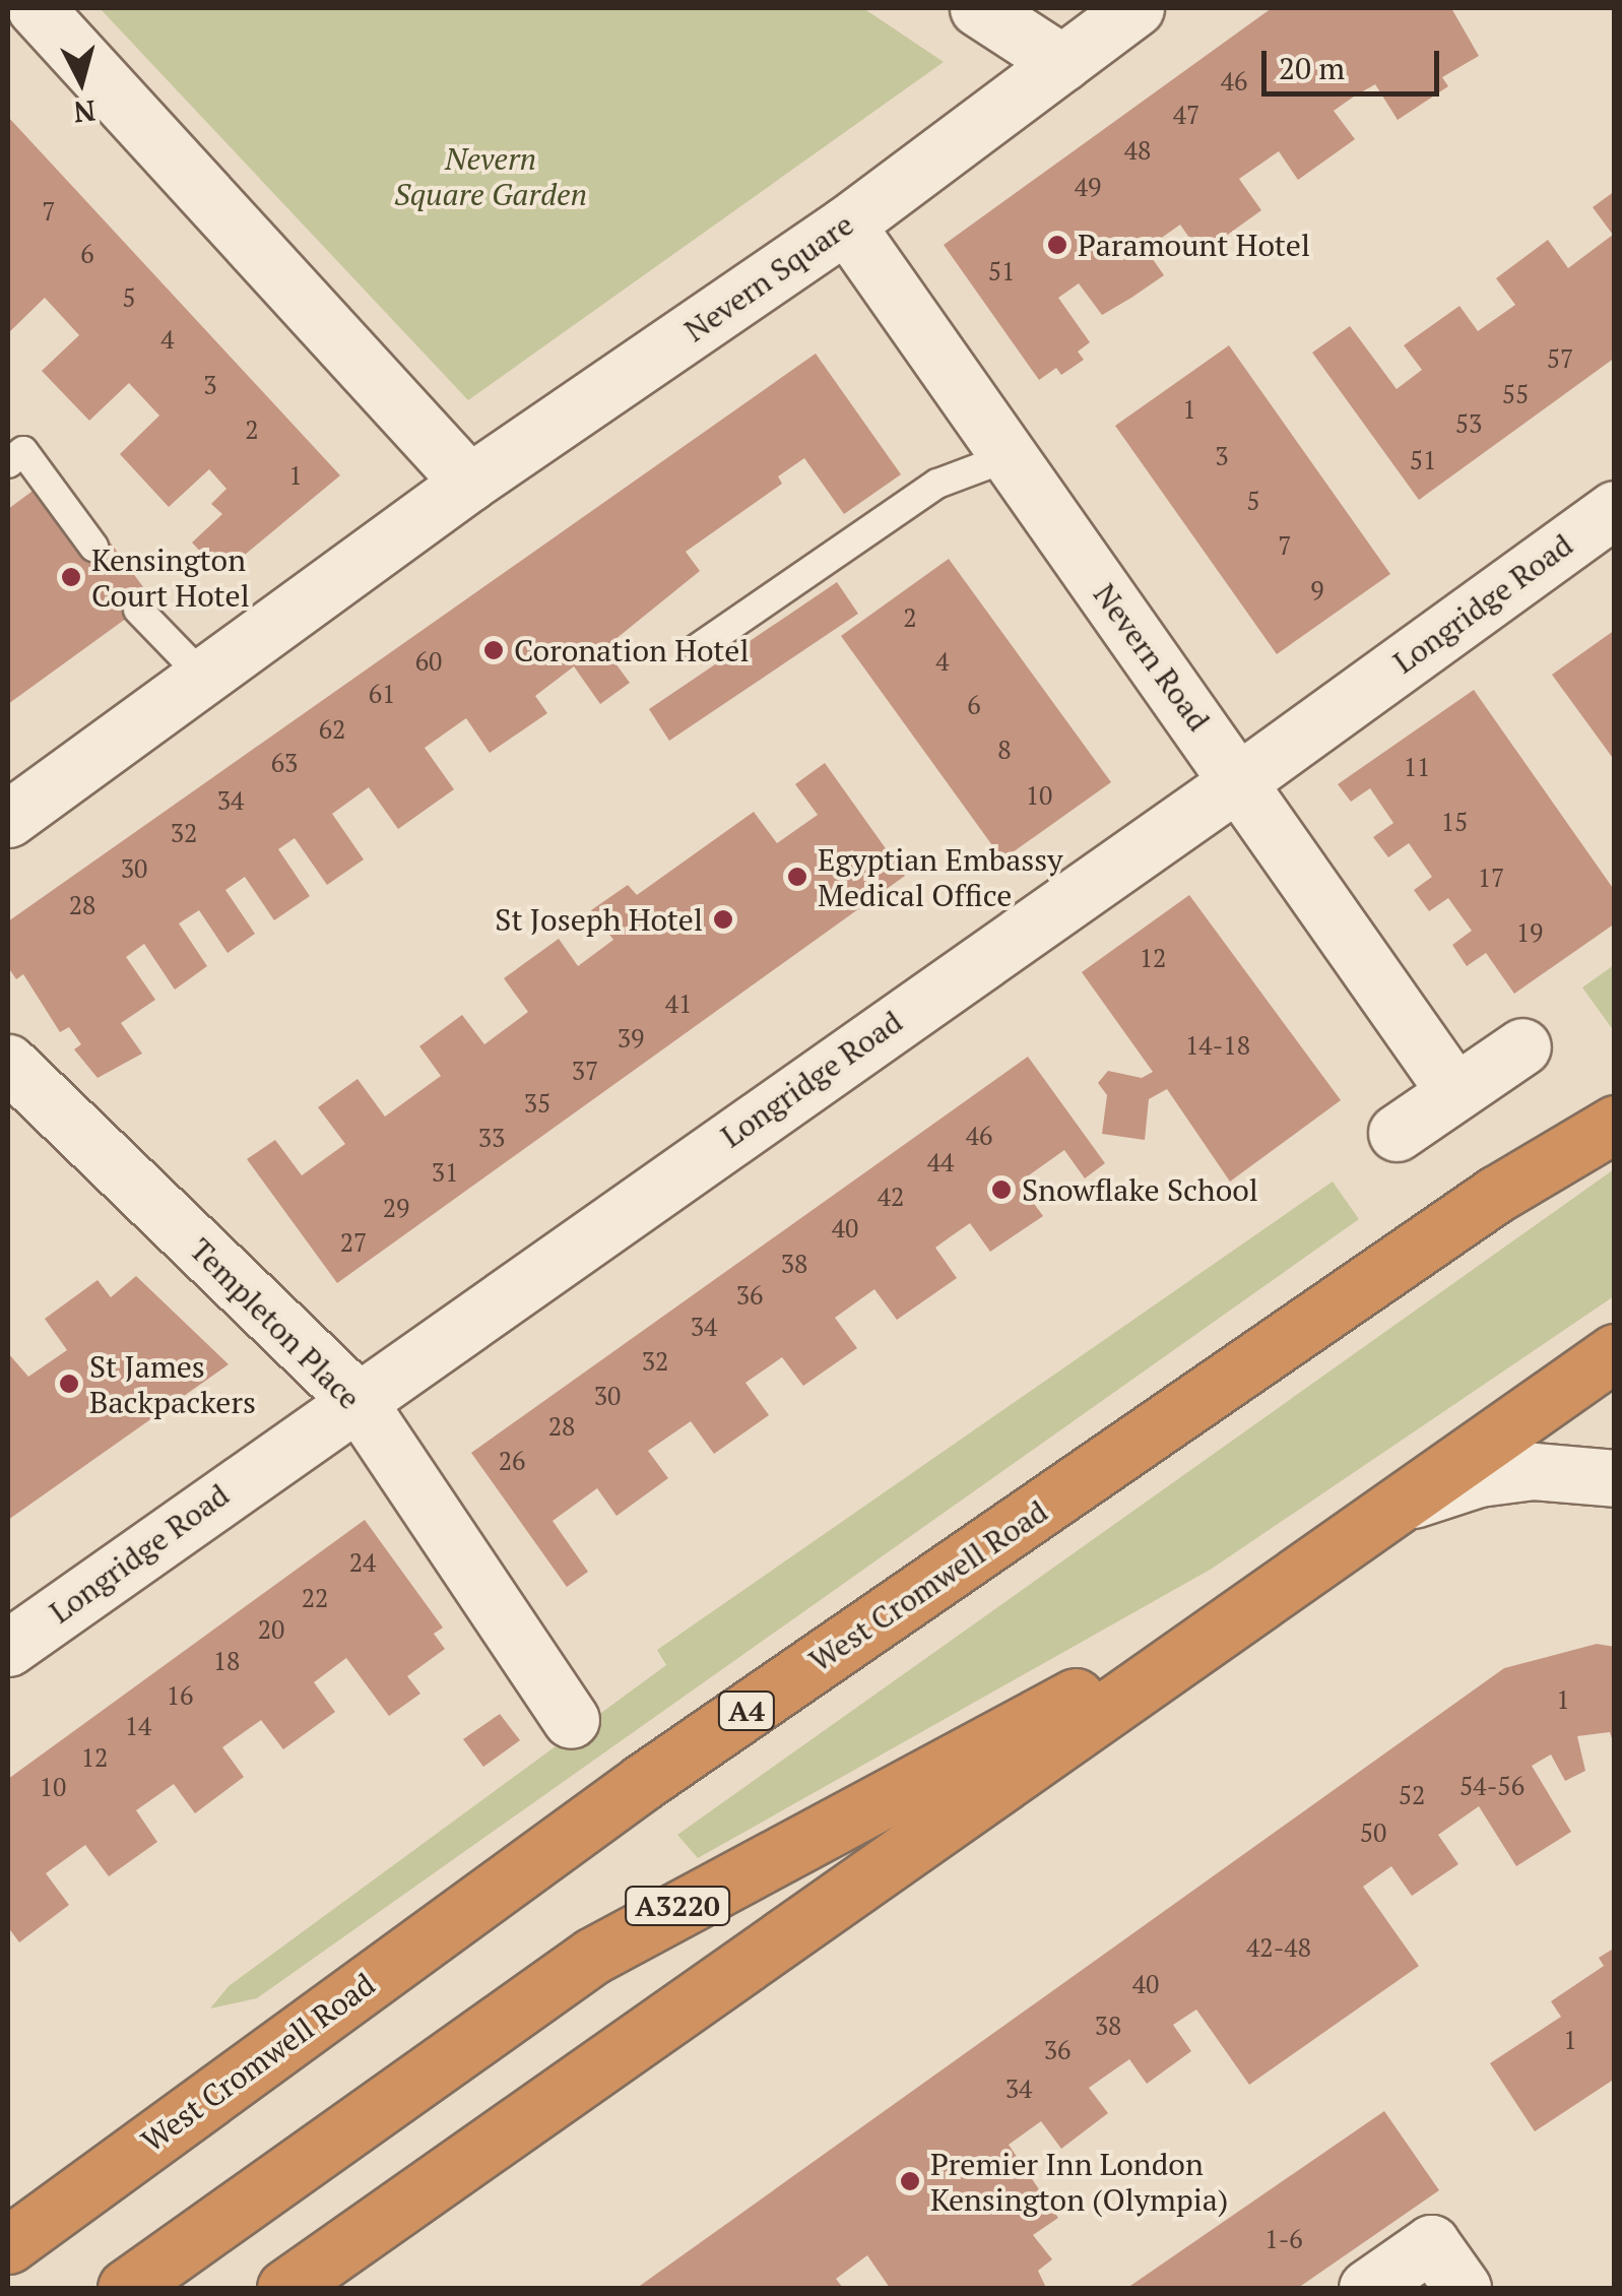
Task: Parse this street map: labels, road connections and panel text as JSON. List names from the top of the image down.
{
  "streets": {
    "highway": ["West Cromwell Road", "A4", "A3220"],
    "street": [
      "Nevern Square",
      "Longridge Road",
      "Nevern Road",
      "Templeton Place"
    ]
  },
  "crossings": [
    ["Nevern Square", "Nevern Road"],
    ["Longridge Road", "Nevern Road"],
    ["Longridge Road", "Templeton Place"]
  ],
  "parks": ["Nevern Square Garden"],
  "places": [
    "Paramount Hotel",
    "Kensington Court Hotel",
    "Coronation Hotel",
    "Egyptian Embassy Medical Office",
    "St Joseph Hotel",
    "Snowflake School",
    "St James Backpackers",
    "Premier Inn London Kensington (Olympia)"
  ],
  "house_numbers": [
    "46",
    "47",
    "48",
    "49",
    "7",
    "6",
    "51",
    "5",
    "4",
    "57",
    "3",
    "55",
    "1",
    "53",
    "2",
    "3",
    "51",
    "1",
    "5",
    "7",
    "9",
    "2",
    "60",
    "4",
    "61",
    "6",
    "62",
    "8",
    "63",
    "11",
    "10",
    "34",
    "15",
    "32",
    "30",
    "17",
    "28",
    "19",
    "12",
    "41",
    "39",
    "14-18",
    "37",
    "35",
    "46",
    "33",
    "44",
    "31",
    "42",
    "29",
    "40",
    "27",
    "38",
    "36",
    "34",
    "32",
    "30",
    "28",
    "26",
    "24",
    "22",
    "20",
    "18",
    "16",
    "1",
    "14",
    "12",
    "54-56",
    "10",
    "52",
    "50",
    "42-48",
    "40",
    "38",
    "1",
    "36",
    "34",
    "1-6"
  ],
  "scale_bar": "20 m",
  "north": "bottom"
}
